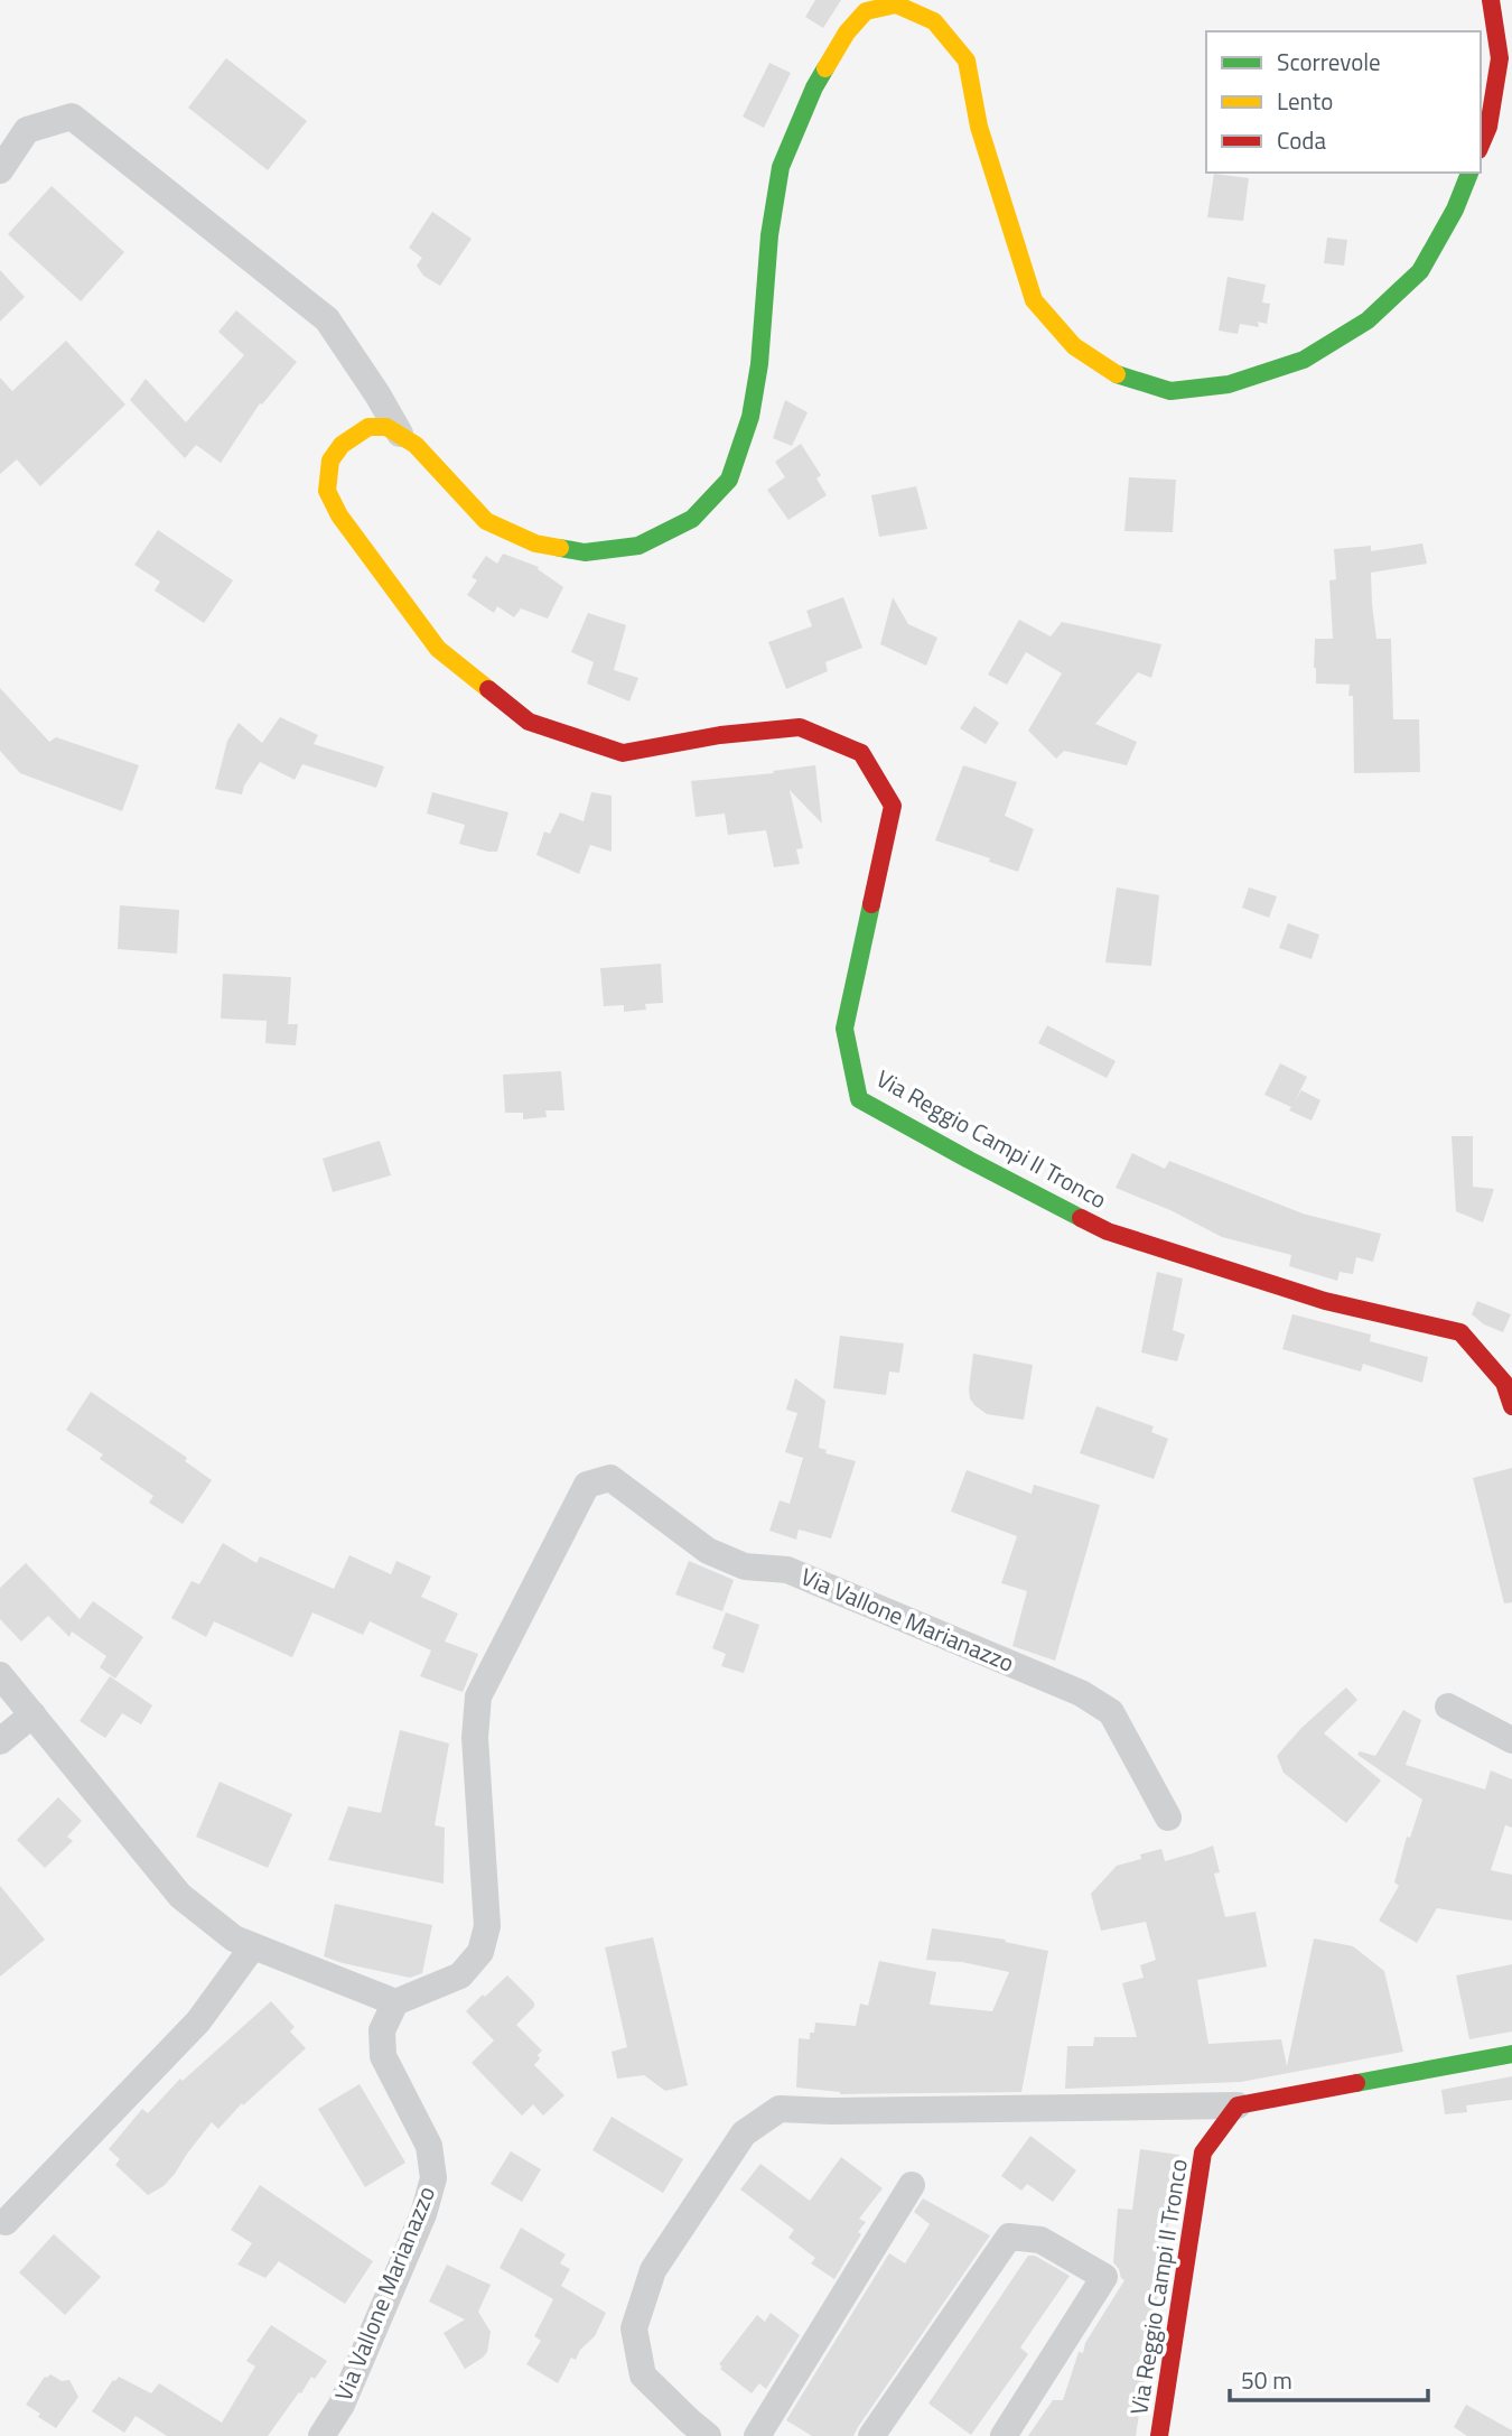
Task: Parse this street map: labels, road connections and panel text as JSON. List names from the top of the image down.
{
  "streets": {
    "main road": ["Via Reggio Campi II Tronco"],
    "street": ["Via Vallone Marianazzo"]
  },
  "legend": ["Scorrevole", "Lento", "Coda"],
  "scale_bar": "50 m"
}
